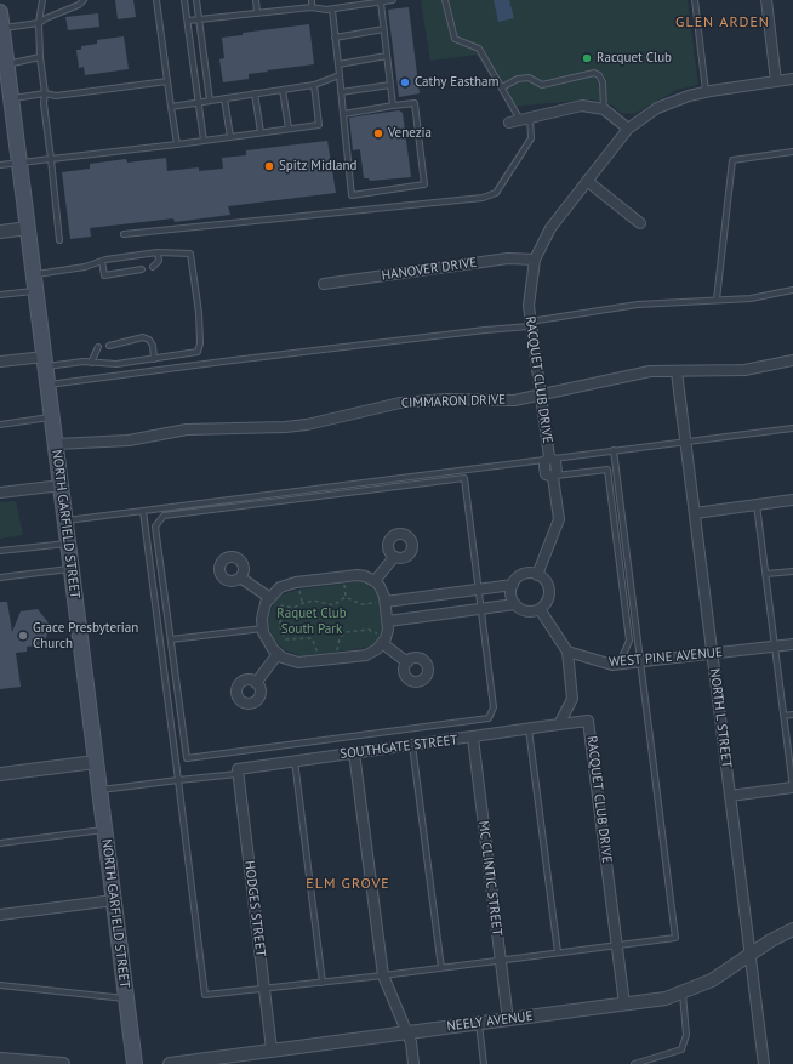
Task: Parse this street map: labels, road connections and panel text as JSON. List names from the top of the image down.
{
  "streets": {
    "main road": ["NORTH GARFIELD STREET"],
    "street": [
      "HANOVER DRIVE",
      "RACQUET CLUB DRIVE",
      "CIMMARON DRIVE",
      "WEST PINE AVENUE",
      "NORTH L STREET",
      "SOUTHGATE STREET",
      "MC CLINTIC STREET",
      "HODGES STREET",
      "NEELY AVENUE"
    ]
  },
  "crossings": [
    ["HANOVER DRIVE", "RACQUET CLUB DRIVE"],
    ["RACQUET CLUB DRIVE", "CIMMARON DRIVE"],
    ["RACQUET CLUB DRIVE", "SOUTHGATE STREET"],
    ["RACQUET CLUB DRIVE", "NEELY AVENUE"],
    ["CIMMARON DRIVE", "NORTH GARFIELD STREET"],
    ["CIMMARON DRIVE", "NORTH L STREET"],
    ["WEST PINE AVENUE", "NORTH L STREET"],
    ["NORTH L STREET", "NEELY AVENUE"],
    ["SOUTHGATE STREET", "MC CLINTIC STREET"],
    ["SOUTHGATE STREET", "HODGES STREET"],
    ["MC CLINTIC STREET", "NEELY AVENUE"],
    ["HODGES STREET", "NEELY AVENUE"]
  ],
  "districts": ["GLEN ARDEN", "ELM GROVE"],
  "parks": ["Raquet Club South Park"],
  "places": [
    "Racquet Club",
    "Cathy Eastham",
    "Venezia",
    "Spitz Midland",
    "Grace Presbyterian Church"
  ]
}
